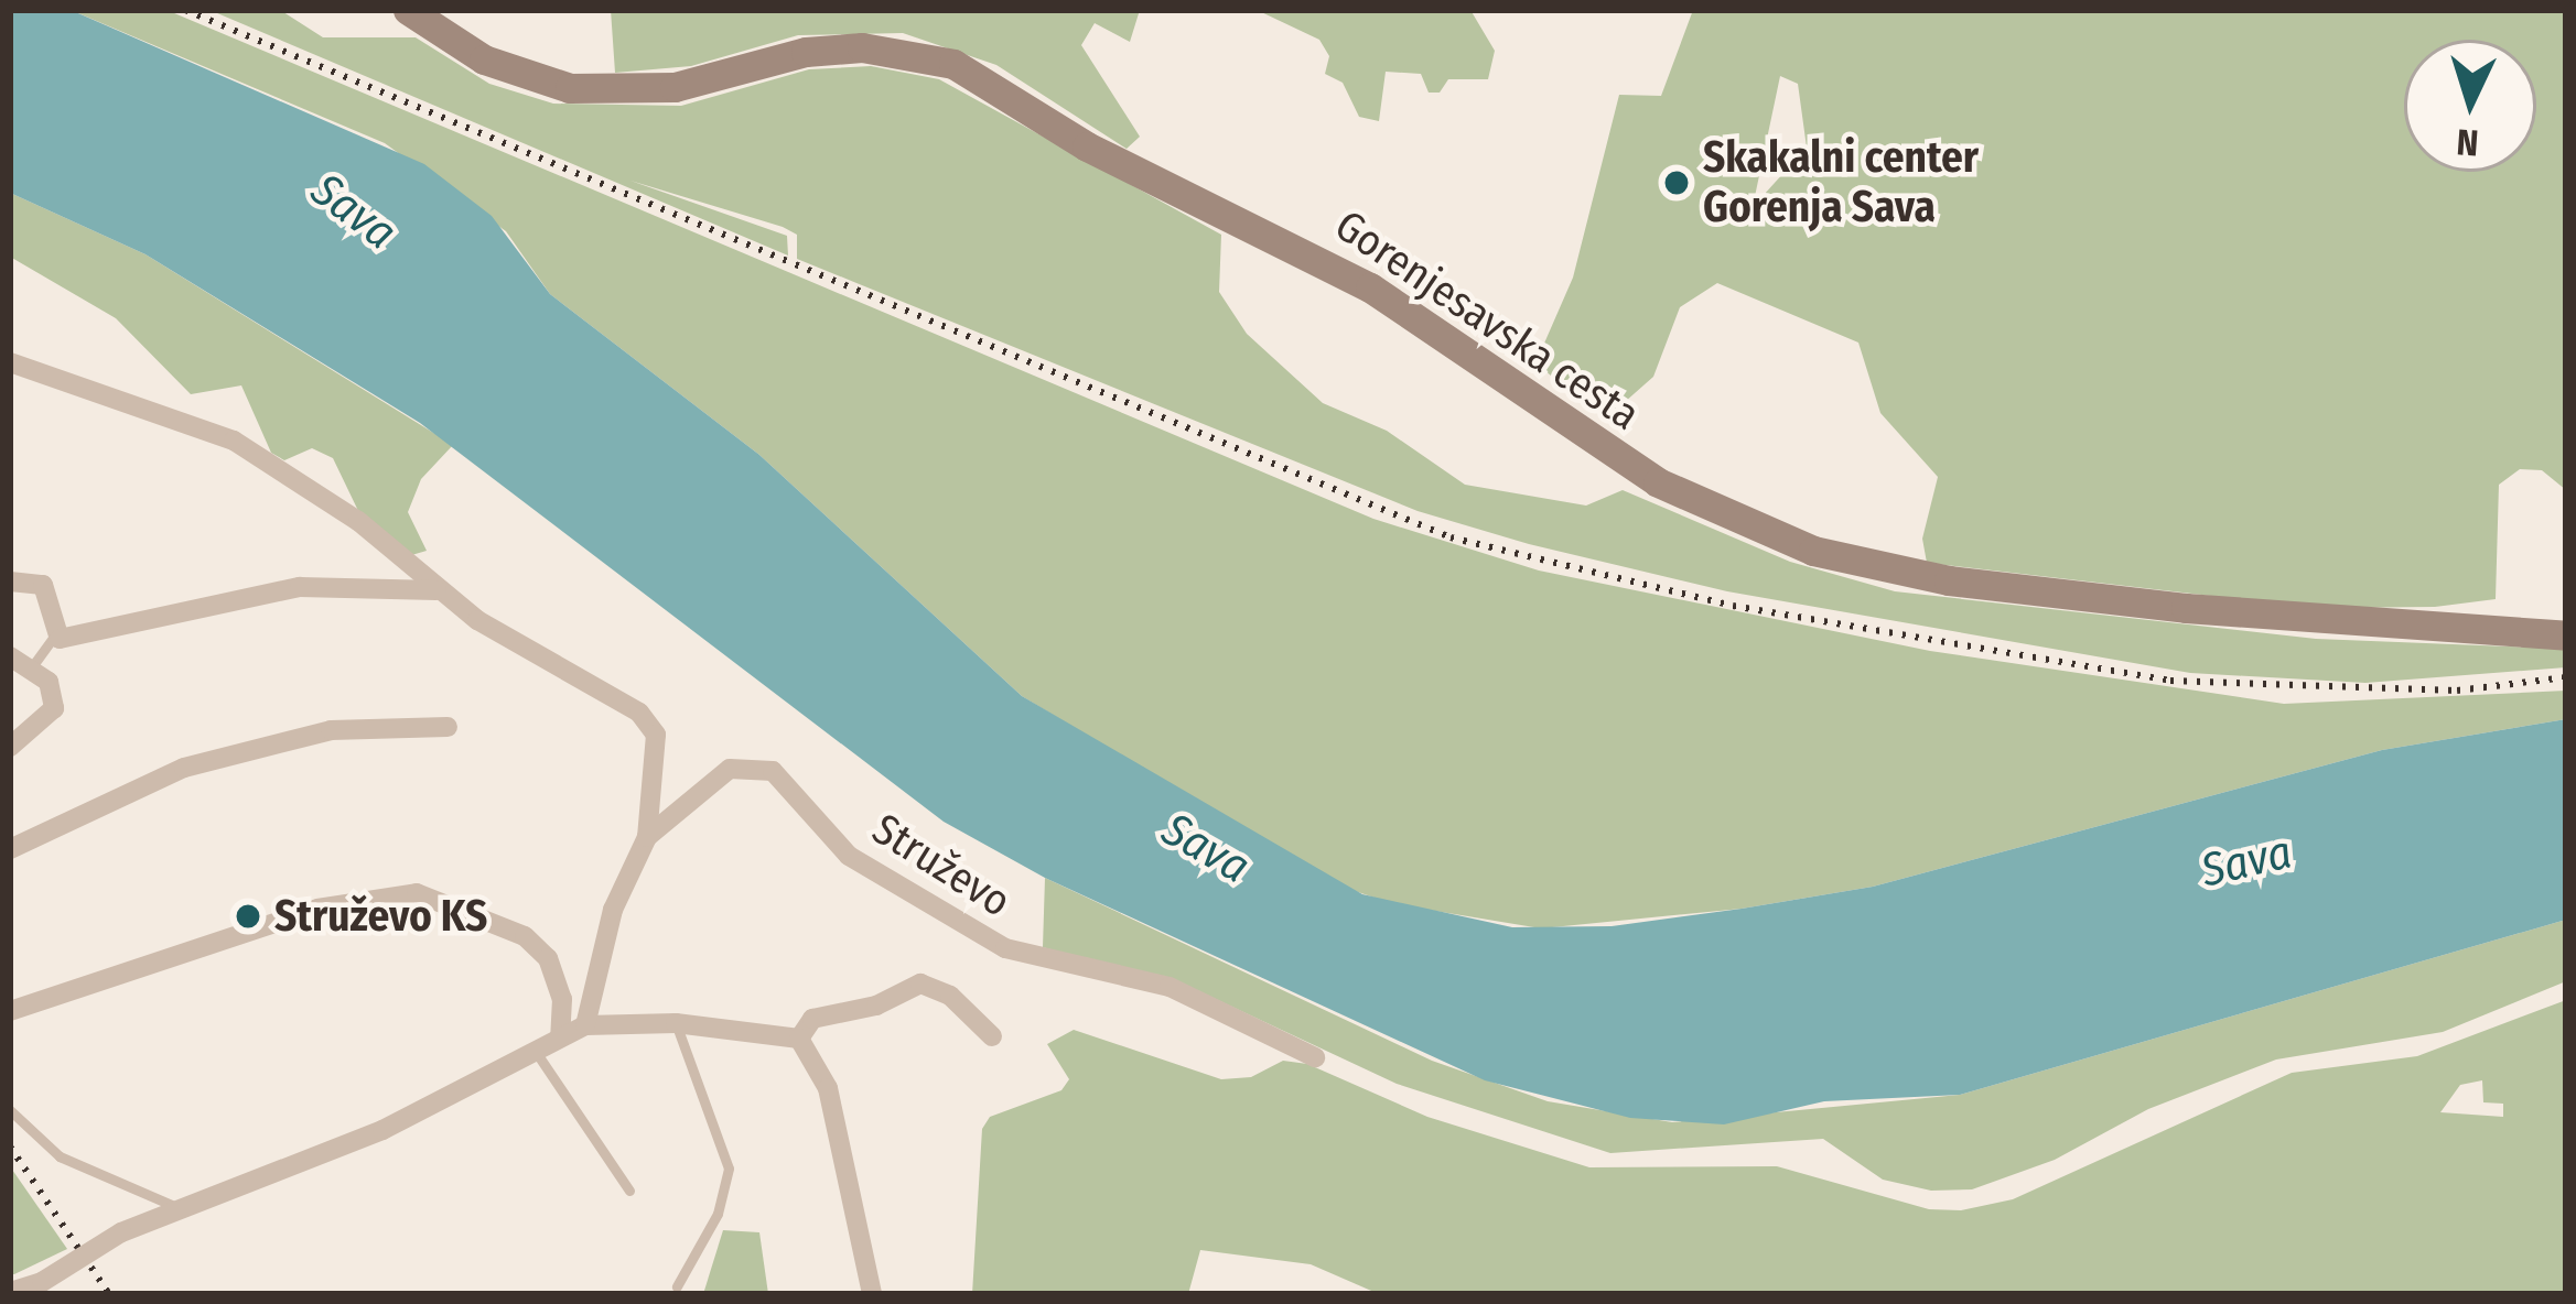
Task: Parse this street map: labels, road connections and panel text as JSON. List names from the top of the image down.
{
  "streets": {
    "street": ["Gorenjesavska cesta", "Struževo"]
  },
  "water": ["Sava"],
  "places": ["Skakalni center Gorenja Sava", "Struževo KS"],
  "north": "bottom"
}
